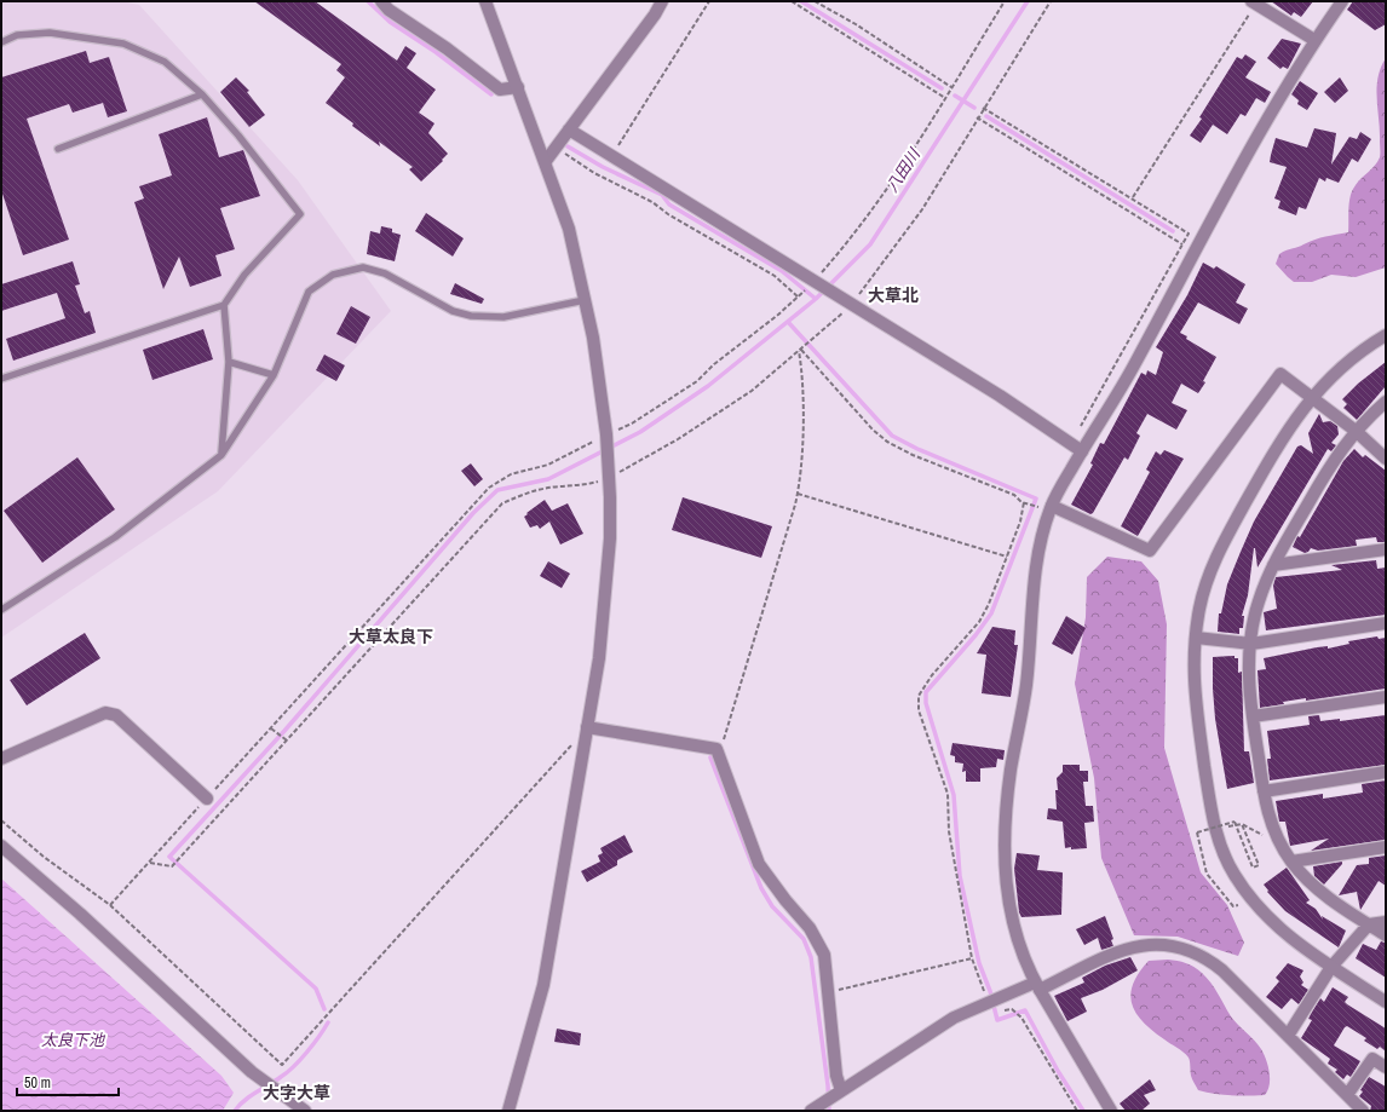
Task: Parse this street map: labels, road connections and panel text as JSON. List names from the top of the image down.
{
  "districts": ["大草北", "大草太良下", "大字大草"],
  "water": ["八田川", "太良下池"],
  "scale_bar": "50 m"
}
